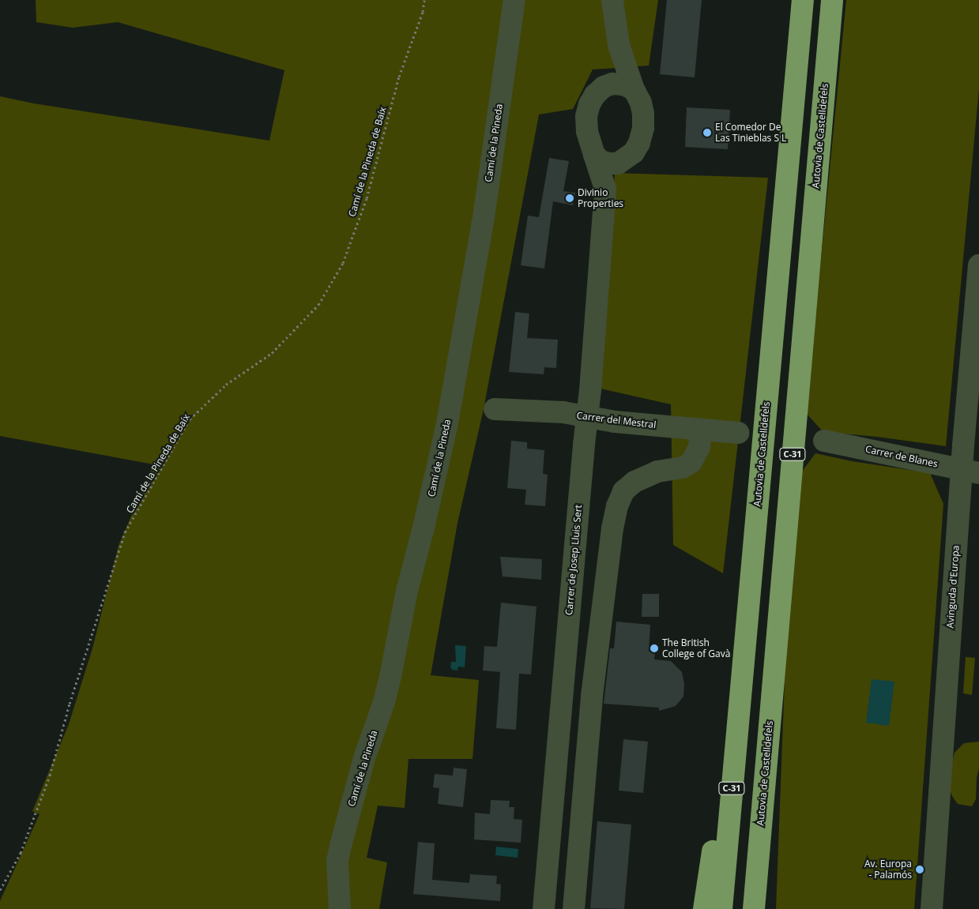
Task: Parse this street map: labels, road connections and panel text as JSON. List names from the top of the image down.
{
  "streets": {
    "highway": ["Autovia de Castelldefels", "C-31"],
    "street": [
      "Camí de la Pineda",
      "Carrer del Mestral",
      "Carrer de Blanes",
      "Carrer de Josep Lluis Sert",
      "Avinguda d'Europa"
    ],
    "path": ["Camí de la Pineda de Baíx"]
  },
  "crossings": [
    ["Carrer del Mestral", "Carrer de Josep Lluis Sert"],
    ["Carrer de Blanes", "Avinguda d'Europa"]
  ],
  "places": [
    "El Comedor De Las Tinieblas S L",
    "Divinio Properties",
    "The British College of Gavà",
    "Av. Europa - Palamós"
  ]
}
